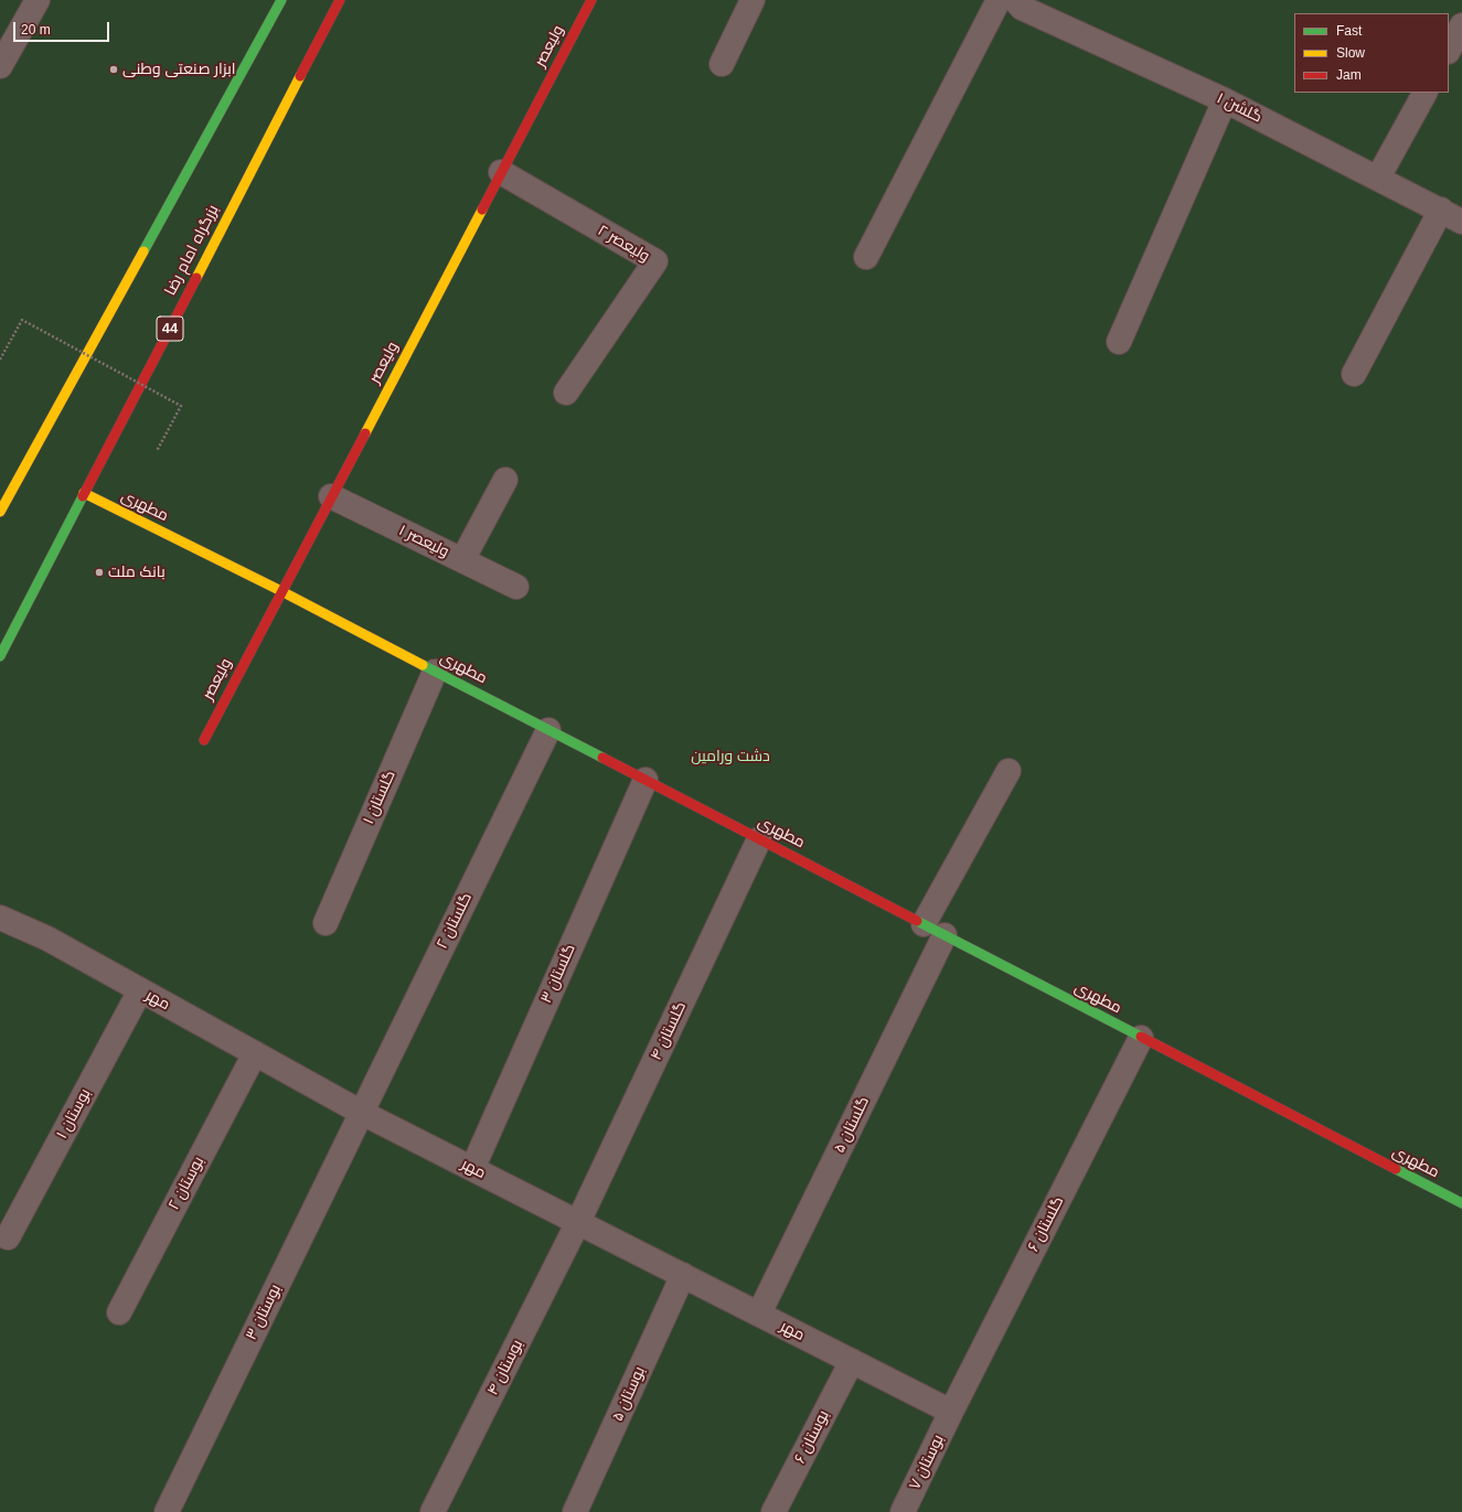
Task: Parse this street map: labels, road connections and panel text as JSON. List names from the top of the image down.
{
  "streets": {
    "main road": [
      "ولیعصر",
      "بزرگراه امام رضا",
      "44",
      "مطهری"
    ],
    "street": [
      "گلشن ۱",
      "ولیعصر ۲",
      "ولیعصر ۱",
      "گلستان ۱",
      "گلستان ۲",
      "گلستان ۳",
      "مهر",
      "گلستان ۴",
      "بوستان ۱",
      "گلستان ۵",
      "بوستان ۲",
      "گلستان ۶",
      "بوستان ۳",
      "بوستان ۴",
      "بوستان ۵",
      "بوستان ۶",
      "بوستان ۷"
    ]
  },
  "crossings": [
    ["ولیعصر", "ولیعصر ۲"],
    ["ولیعصر", "مطهری"],
    ["ولیعصر", "ولیعصر ۱"],
    ["بزرگراه امام رضا", "مطهری"],
    ["مطهری", "گلستان ۱"],
    ["مطهری", "گلستان ۲"],
    ["مطهری", "گلستان ۳"],
    ["مطهری", "گلستان ۴"],
    ["مطهری", "گلستان ۵"],
    ["مطهری", "گلستان ۶"],
    ["گلستان ۲", "مهر"],
    ["گلستان ۲", "بوستان ۳"],
    ["گلستان ۳", "مهر"],
    ["مهر", "گلستان ۴"],
    ["مهر", "بوستان ۱"],
    ["مهر", "گلستان ۵"],
    ["مهر", "بوستان ۲"],
    ["مهر", "گلستان ۶"],
    ["مهر", "بوستان ۳"],
    ["مهر", "بوستان ۴"],
    ["مهر", "بوستان ۵"],
    ["مهر", "بوستان ۶"],
    ["مهر", "بوستان ۷"],
    ["گلستان ۴", "بوستان ۴"],
    ["گلستان ۶", "بوستان ۷"]
  ],
  "parks": ["دشت ورامین"],
  "places": ["ابزار صنعتی وطنی", "بانک ملت"],
  "legend": ["Fast", "Slow", "Jam"],
  "scale_bar": "20 m"
}
